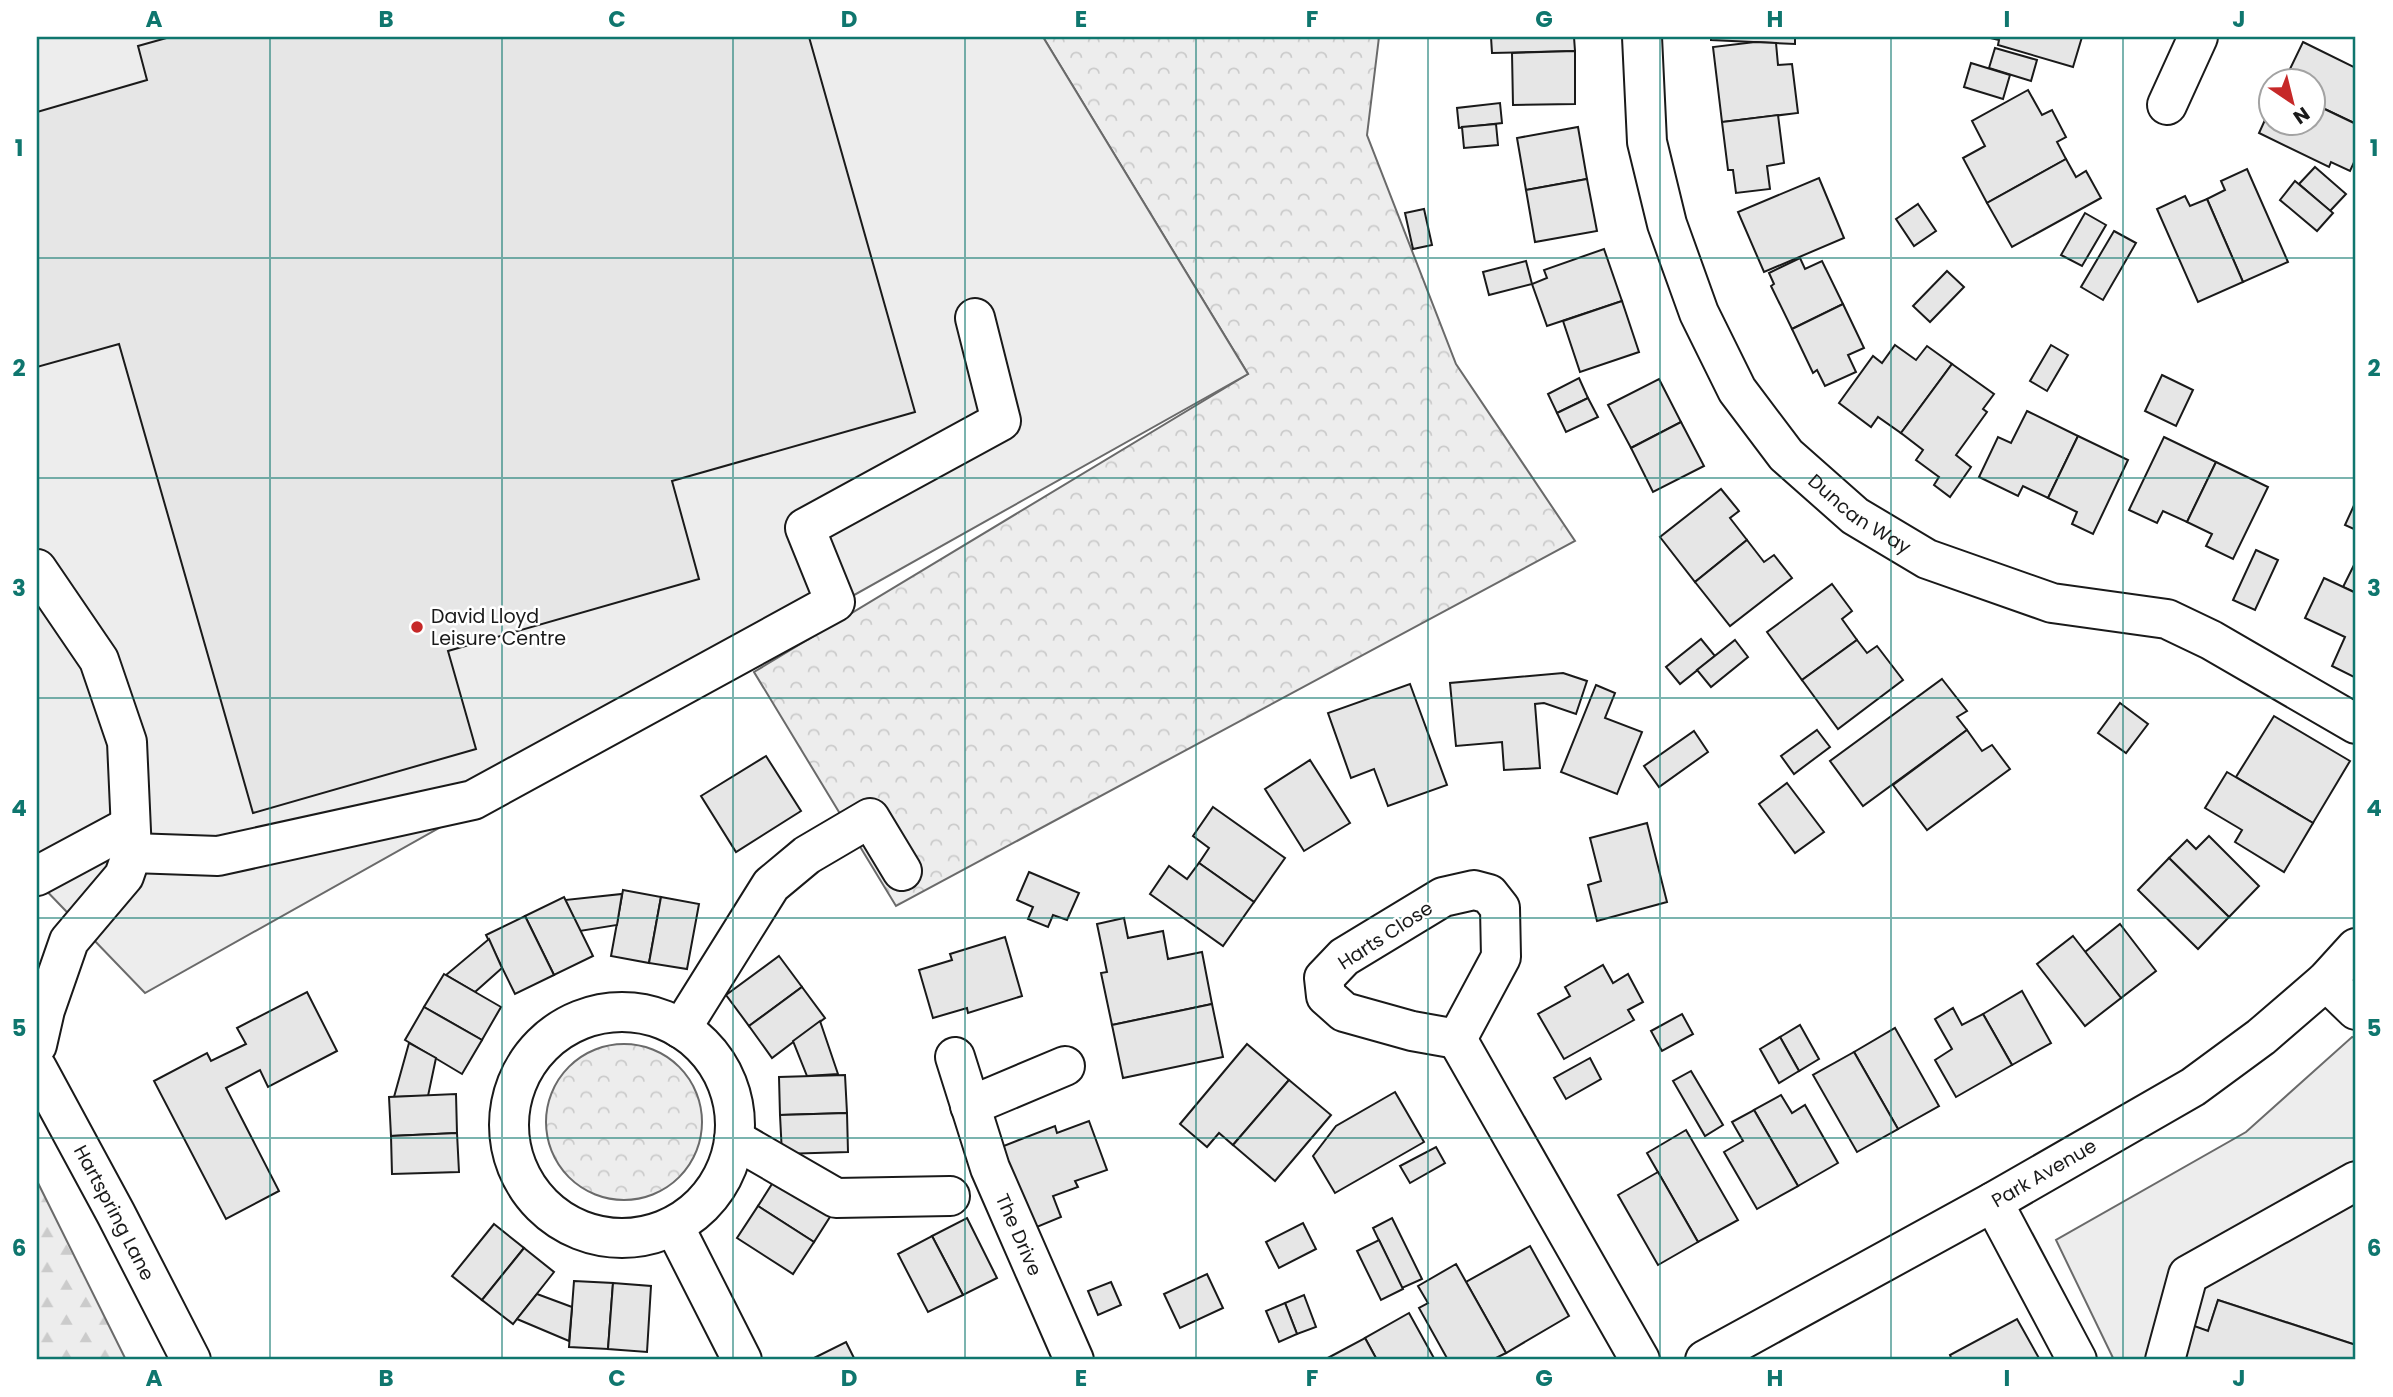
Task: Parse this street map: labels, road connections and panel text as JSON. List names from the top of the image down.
{
  "streets": {
    "street": [
      "Duncan Way",
      "Harts Close",
      "Park Avenue",
      "Hartspring Lane",
      "The Drive"
    ]
  },
  "places": ["David Lloyd Leisure Centre"],
  "north": "bottom right",
  "grid": {
    "columns": [
      "A",
      "B",
      "C",
      "D",
      "E",
      "F",
      "G",
      "H",
      "I",
      "J"
    ],
    "rows": [
      "1",
      "2",
      "3",
      "4",
      "5",
      "6"
    ]
  }
}
